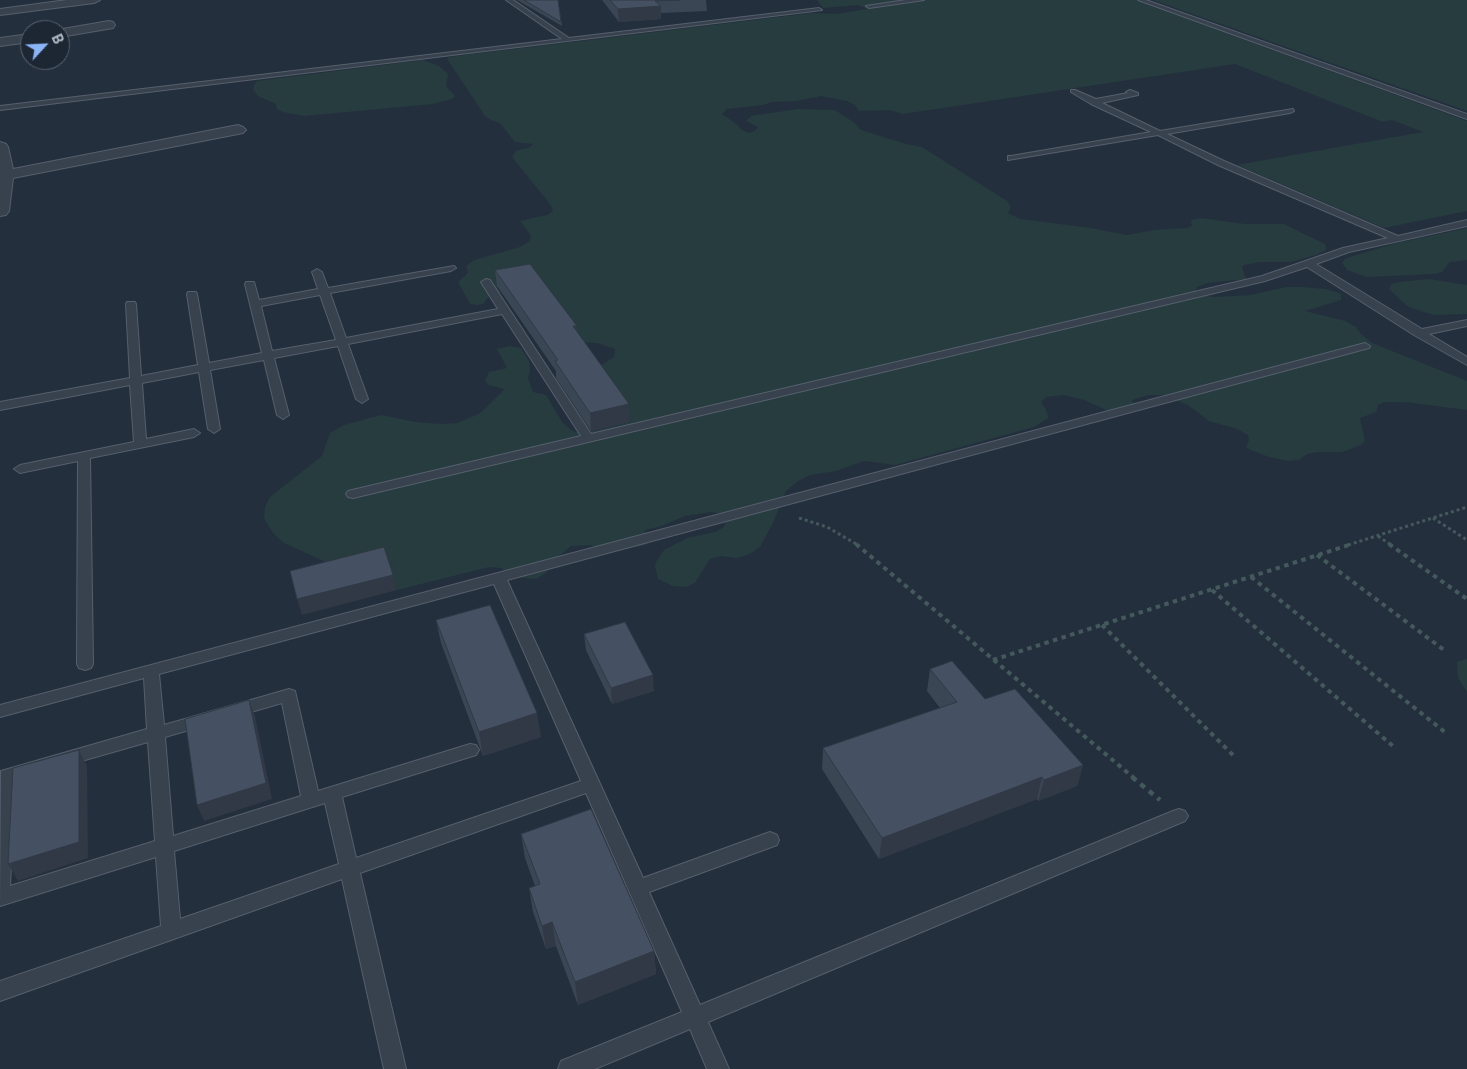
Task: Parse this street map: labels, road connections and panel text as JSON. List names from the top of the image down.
{
  "north": "top right"
}
